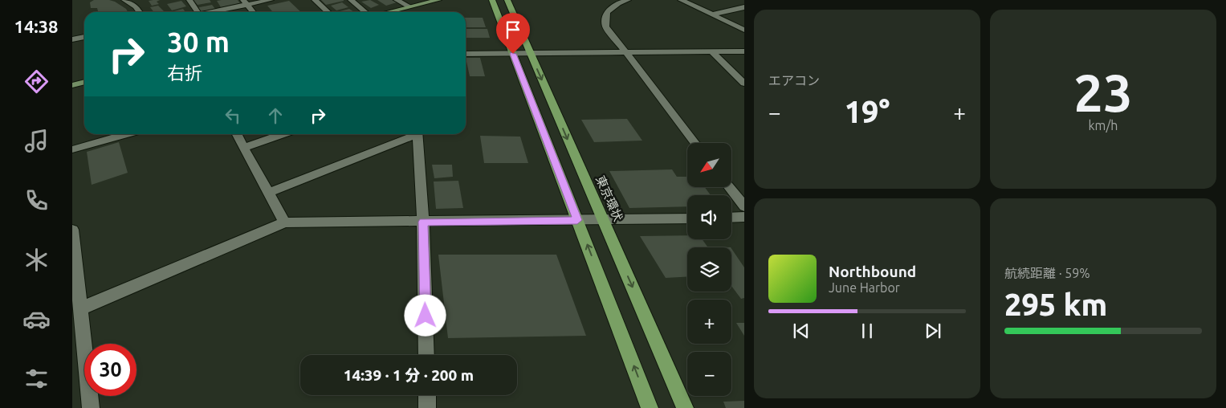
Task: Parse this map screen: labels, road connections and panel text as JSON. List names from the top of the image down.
{
  "streets": {
    "highway": ["東京環状"]
  },
  "north": "bottom left",
  "page": {
    "tabs": "14:38",
    "tile": [
      "エアコン",
      ["23", "km/h"],
      ["航続距離 · 59%", "295 km"]
    ],
    "turn": ["30 m", "右折"],
    "heat": ["−", "19°", "+"],
    "map_buttons": ["+", "−"],
    "song": ["Northbound", "June Harbor"],
    "limit": "30",
    "trip": "14:39 · 1 分 · 200 m"
  }
}
